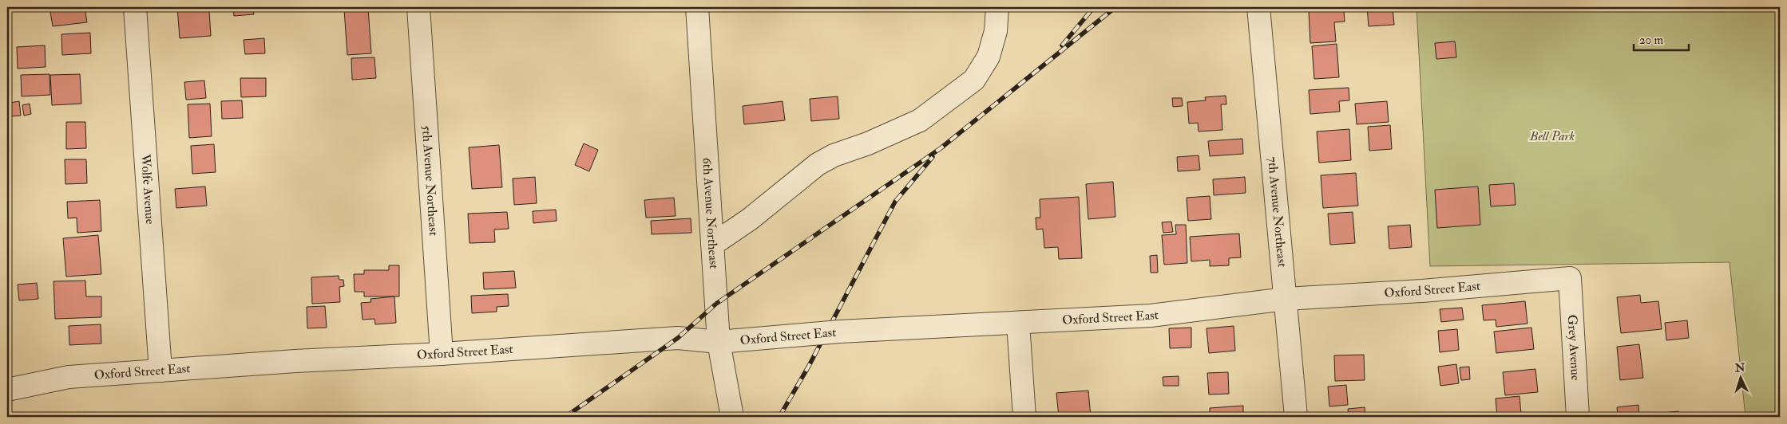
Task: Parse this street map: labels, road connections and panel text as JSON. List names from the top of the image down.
{
  "streets": {
    "street": [
      "5th Avenue Northeast",
      "Wolfe Avenue",
      "7th Avenue Northeast",
      "6th Avenue Northeast",
      "Oxford Street East",
      "Grey Avenue"
    ]
  },
  "crossings": [
    ["5th Avenue Northeast", "Oxford Street East"],
    ["Wolfe Avenue", "Oxford Street East"],
    ["7th Avenue Northeast", "Oxford Street East"],
    ["6th Avenue Northeast", "Oxford Street East"],
    ["Oxford Street East", "Grey Avenue"]
  ],
  "parks": ["Bell Park"],
  "scale_bar": "20 m",
  "north": "top"
}
